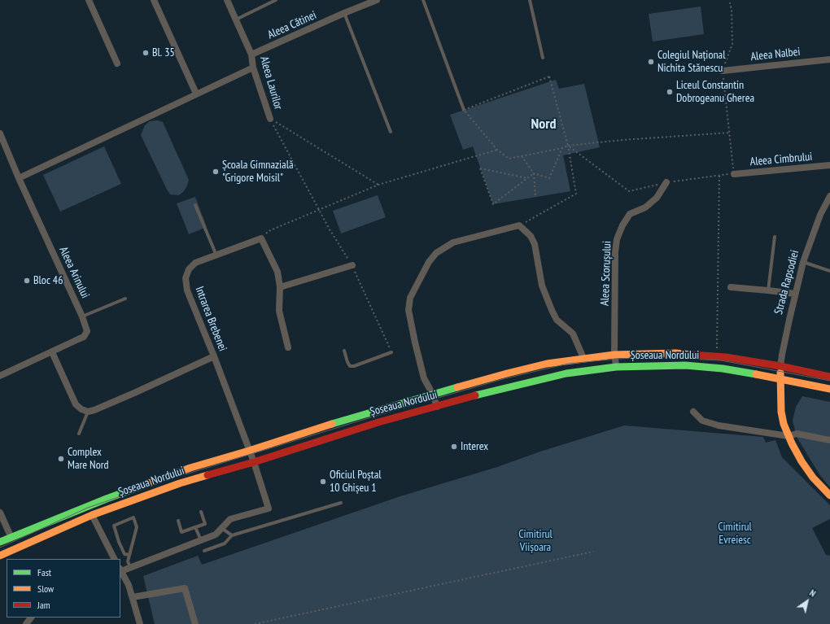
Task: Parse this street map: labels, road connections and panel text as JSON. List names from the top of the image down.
{
  "streets": {
    "main road": ["Strada Rapsodiei", "Șoseaua Nordului"],
    "street": [
      "Aleea Cătinei",
      "Aleea Nalbei",
      "Aleea Laurilor",
      "Aleea Cimbrului",
      "Aleea Arinului",
      "Aleea Scorușului",
      "Intrarea Brebenei"
    ]
  },
  "crossings": [
    ["Aleea Cătinei", "Aleea Laurilor"],
    ["Aleea Scorușului", "Șoseaua Nordului"],
    ["Strada Rapsodiei", "Șoseaua Nordului"],
    ["Intrarea Brebenei", "Șoseaua Nordului"]
  ],
  "districts": ["Nord"],
  "parks": ["Cimitirul Evreiesc", "Cimitirul Viișoara"],
  "places": [
    "Bl. 35",
    "Colegiul Național Nichita Stănescu",
    "Liceul Constantin Dobrogeanu Gherea",
    "Școala Gimnazială \"Grigore Moisil\"",
    "Bloc 46",
    "Interex",
    "Complex Mare Nord",
    "Oficiul Poștal 10 Ghișeu 1"
  ],
  "legend": ["Fast", "Slow", "Jam"],
  "north": "top right"
}
